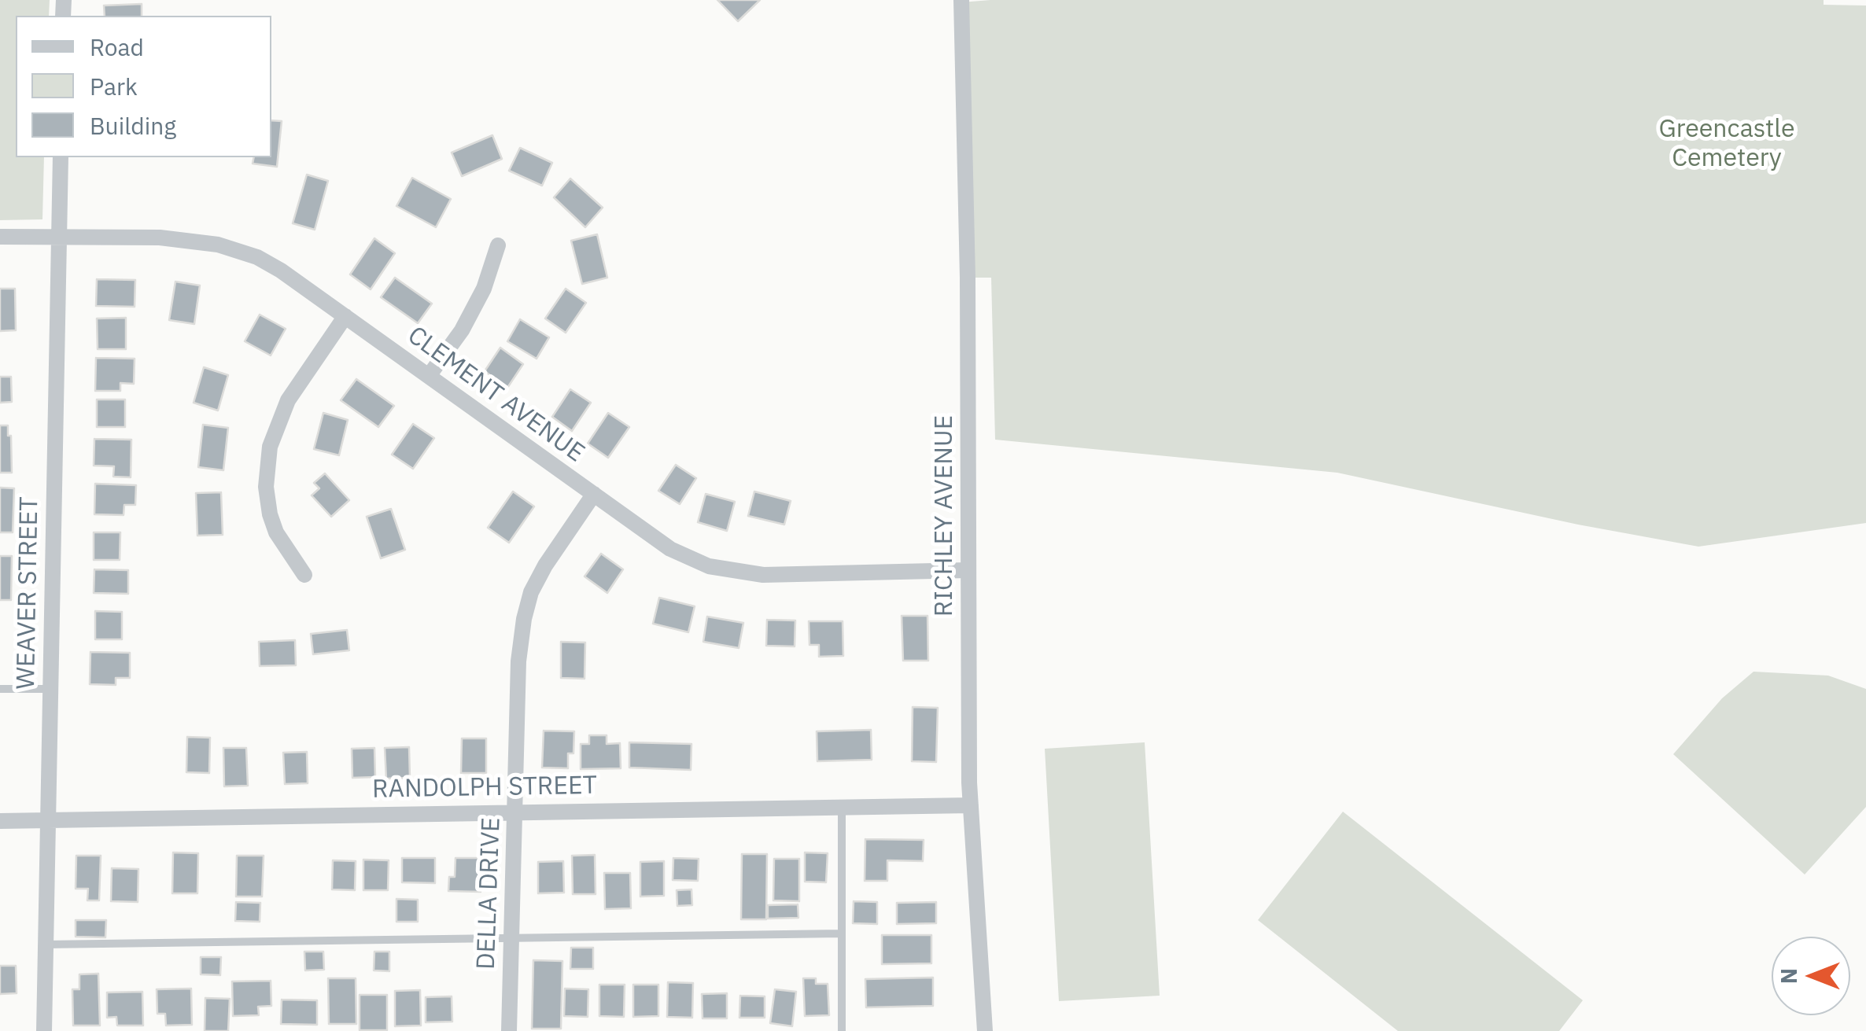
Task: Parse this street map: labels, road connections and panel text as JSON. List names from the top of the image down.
{
  "streets": {
    "street": [
      "CLEMENT AVENUE",
      "RICHLEY AVENUE",
      "WEAVER STREET",
      "RANDOLPH STREET",
      "DELLA DRIVE"
    ]
  },
  "crossings": [
    ["CLEMENT AVENUE", "RICHLEY AVENUE"],
    ["CLEMENT AVENUE", "WEAVER STREET"],
    ["CLEMENT AVENUE", "DELLA DRIVE"],
    ["RICHLEY AVENUE", "RANDOLPH STREET"],
    ["WEAVER STREET", "RANDOLPH STREET"],
    ["RANDOLPH STREET", "DELLA DRIVE"]
  ],
  "parks": ["Greencastle Cemetery"],
  "legend": ["Road", "Park", "Building"],
  "north": "left"
}
